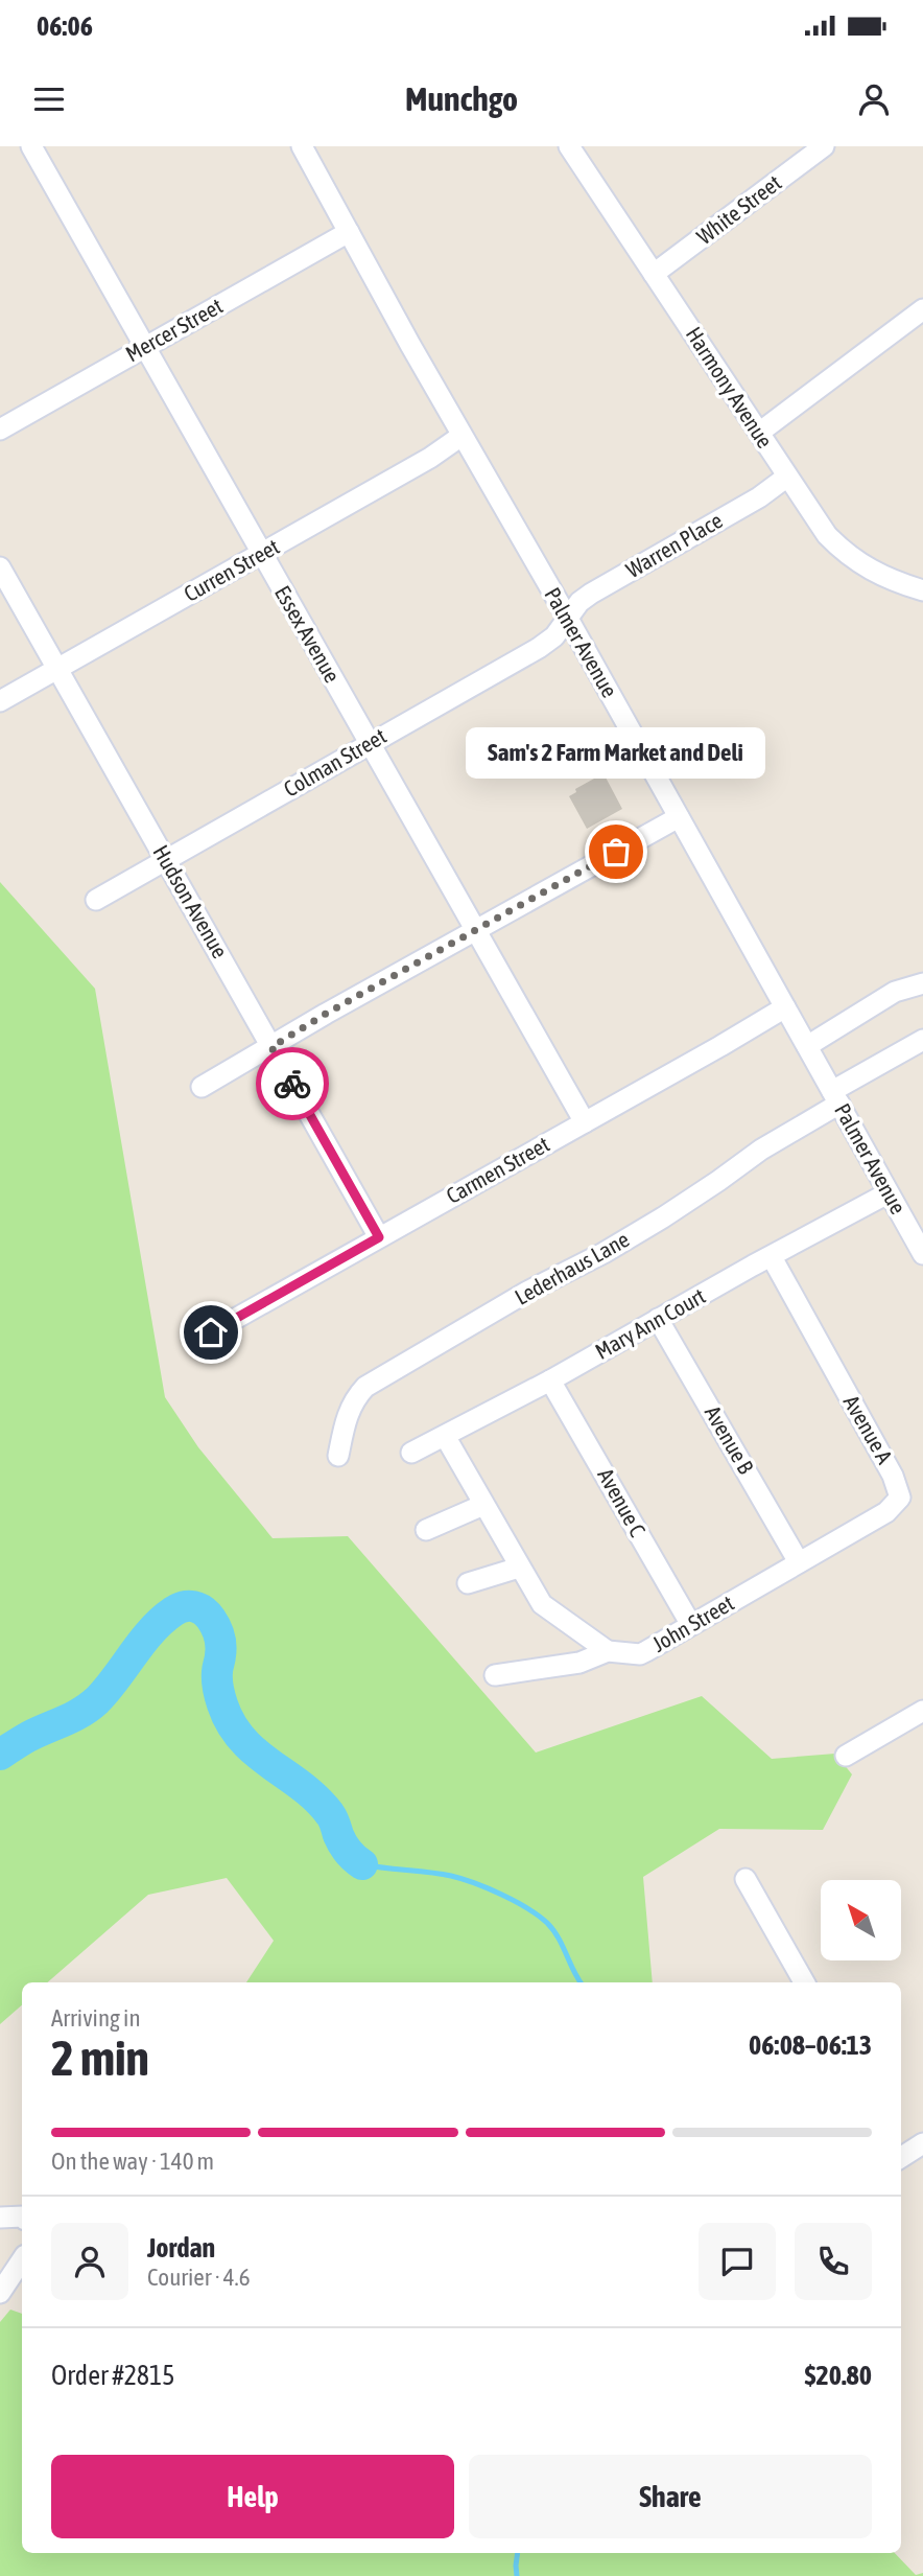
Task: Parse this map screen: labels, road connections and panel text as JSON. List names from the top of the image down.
{
  "streets": {
    "street": [
      "White Street",
      "Mercer Street",
      "Harmony Avenue",
      "Warren Place",
      "Curren Street",
      "Essex Avenue",
      "Palmer Avenue",
      "Colman Street",
      "Hudson Avenue",
      "Carmen Street",
      "Lederhaus Lane",
      "Mary Ann Court",
      "Avenue A",
      "Avenue B",
      "Avenue C",
      "John Street"
    ]
  },
  "crossings": [
    ["White Street", "Harmony Avenue"],
    ["Mercer Street", "Essex Avenue"],
    ["Mercer Street", "Palmer Avenue"],
    ["Harmony Avenue", "Warren Place"],
    ["Warren Place", "Palmer Avenue"],
    ["Warren Place", "Colman Street"],
    ["Curren Street", "Essex Avenue"],
    ["Curren Street", "Palmer Avenue"],
    ["Curren Street", "Hudson Avenue"],
    ["Essex Avenue", "Colman Street"],
    ["Essex Avenue", "Carmen Street"],
    ["Palmer Avenue", "Colman Street"],
    ["Palmer Avenue", "Carmen Street"],
    ["Palmer Avenue", "Lederhaus Lane"],
    ["Palmer Avenue", "Mary Ann Court"],
    ["Colman Street", "Hudson Avenue"],
    ["Hudson Avenue", "Carmen Street"],
    ["Mary Ann Court", "Avenue A"],
    ["Mary Ann Court", "Avenue B"],
    ["Mary Ann Court", "Avenue C"],
    ["Avenue A", "Avenue B"],
    ["Avenue A", "John Street"],
    ["Avenue B", "John Street"],
    ["Avenue C", "John Street"]
  ],
  "places": ["Sam's 2 Farm Market and Deli"],
  "north": "top left",
  "page": {
    "status": "06:06",
    "header": "Munchgo",
    "bubble": "Sam's 2 Farm Market and Deli",
    "heading": ["2 min", "Arriving in", "06:08–06:13"],
    "panel": [
      "Jordan",
      "Courier · 4.6",
      "Order #2815",
      "$20.80"
    ],
    "bar": "On the way · 140 m",
    "buttons": ["Help", "Share"]
  }
}
